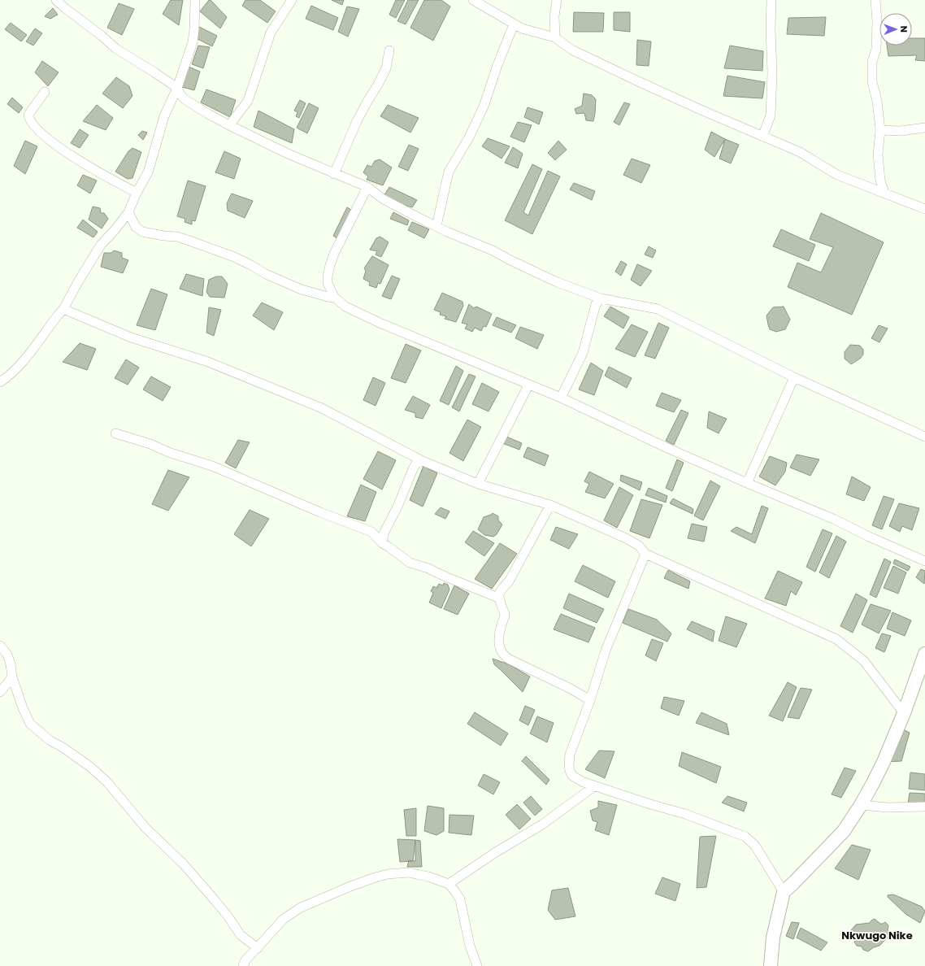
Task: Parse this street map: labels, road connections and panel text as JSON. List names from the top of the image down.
{
  "districts": ["Nkwugo Nike"],
  "north": "right"
}
